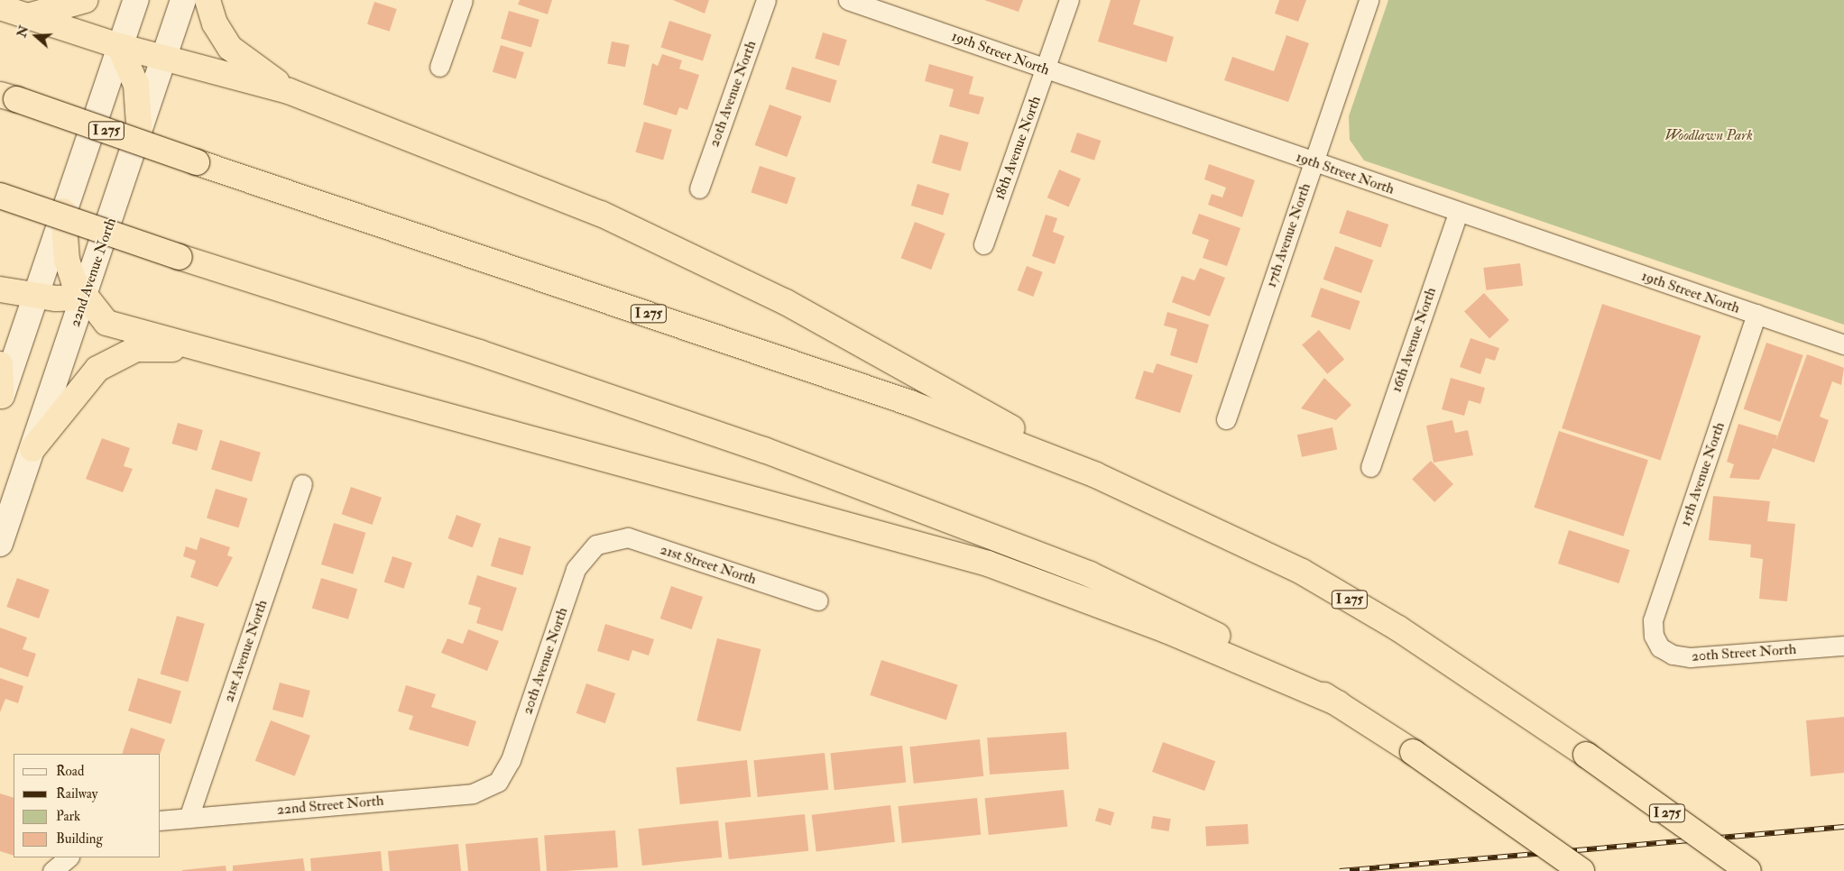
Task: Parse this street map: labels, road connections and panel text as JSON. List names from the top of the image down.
{
  "streets": {
    "highway": ["I 275"],
    "main road": ["22nd Avenue North"],
    "street": [
      "19th Street North",
      "20th Avenue North",
      "18th Avenue North",
      "17th Avenue North",
      "16th Avenue North",
      "15th Avenue North",
      "21st Street North",
      "21st Avenue North",
      "20th Street North",
      "22nd Street North"
    ]
  },
  "crossings": [
    ["19th Street North", "18th Avenue North"],
    ["19th Street North", "17th Avenue North"],
    ["19th Street North", "16th Avenue North"],
    ["19th Street North", "15th Avenue North"],
    ["20th Avenue North", "21st Street North"],
    ["20th Avenue North", "22nd Street North"],
    ["15th Avenue North", "20th Street North"],
    ["21st Avenue North", "22nd Street North"]
  ],
  "parks": ["Woodlawn Park"],
  "legend": [
    "Road",
    "Railway",
    "Park",
    "Building"
  ],
  "north": "left"
}
